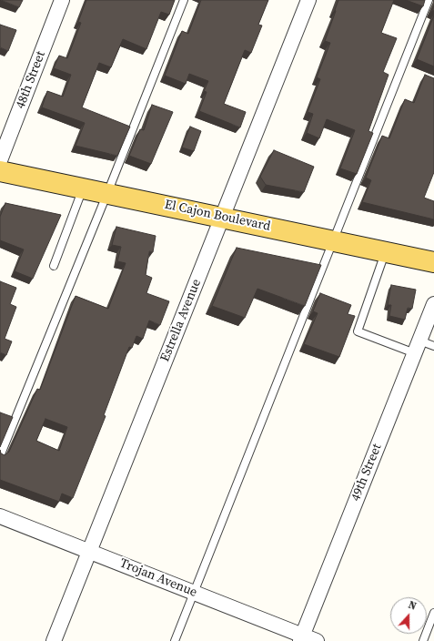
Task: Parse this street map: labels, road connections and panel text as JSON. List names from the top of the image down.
{
  "streets": {
    "main road": ["El Cajon Boulevard"],
    "street": [
      "48th Street",
      "Estrella Avenue",
      "49th Street",
      "Trojan Avenue"
    ]
  },
  "crossings": [
    ["El Cajon Boulevard", "Estrella Avenue"],
    ["Estrella Avenue", "Trojan Avenue"],
    ["49th Street", "Trojan Avenue"]
  ],
  "north": "top"
}
